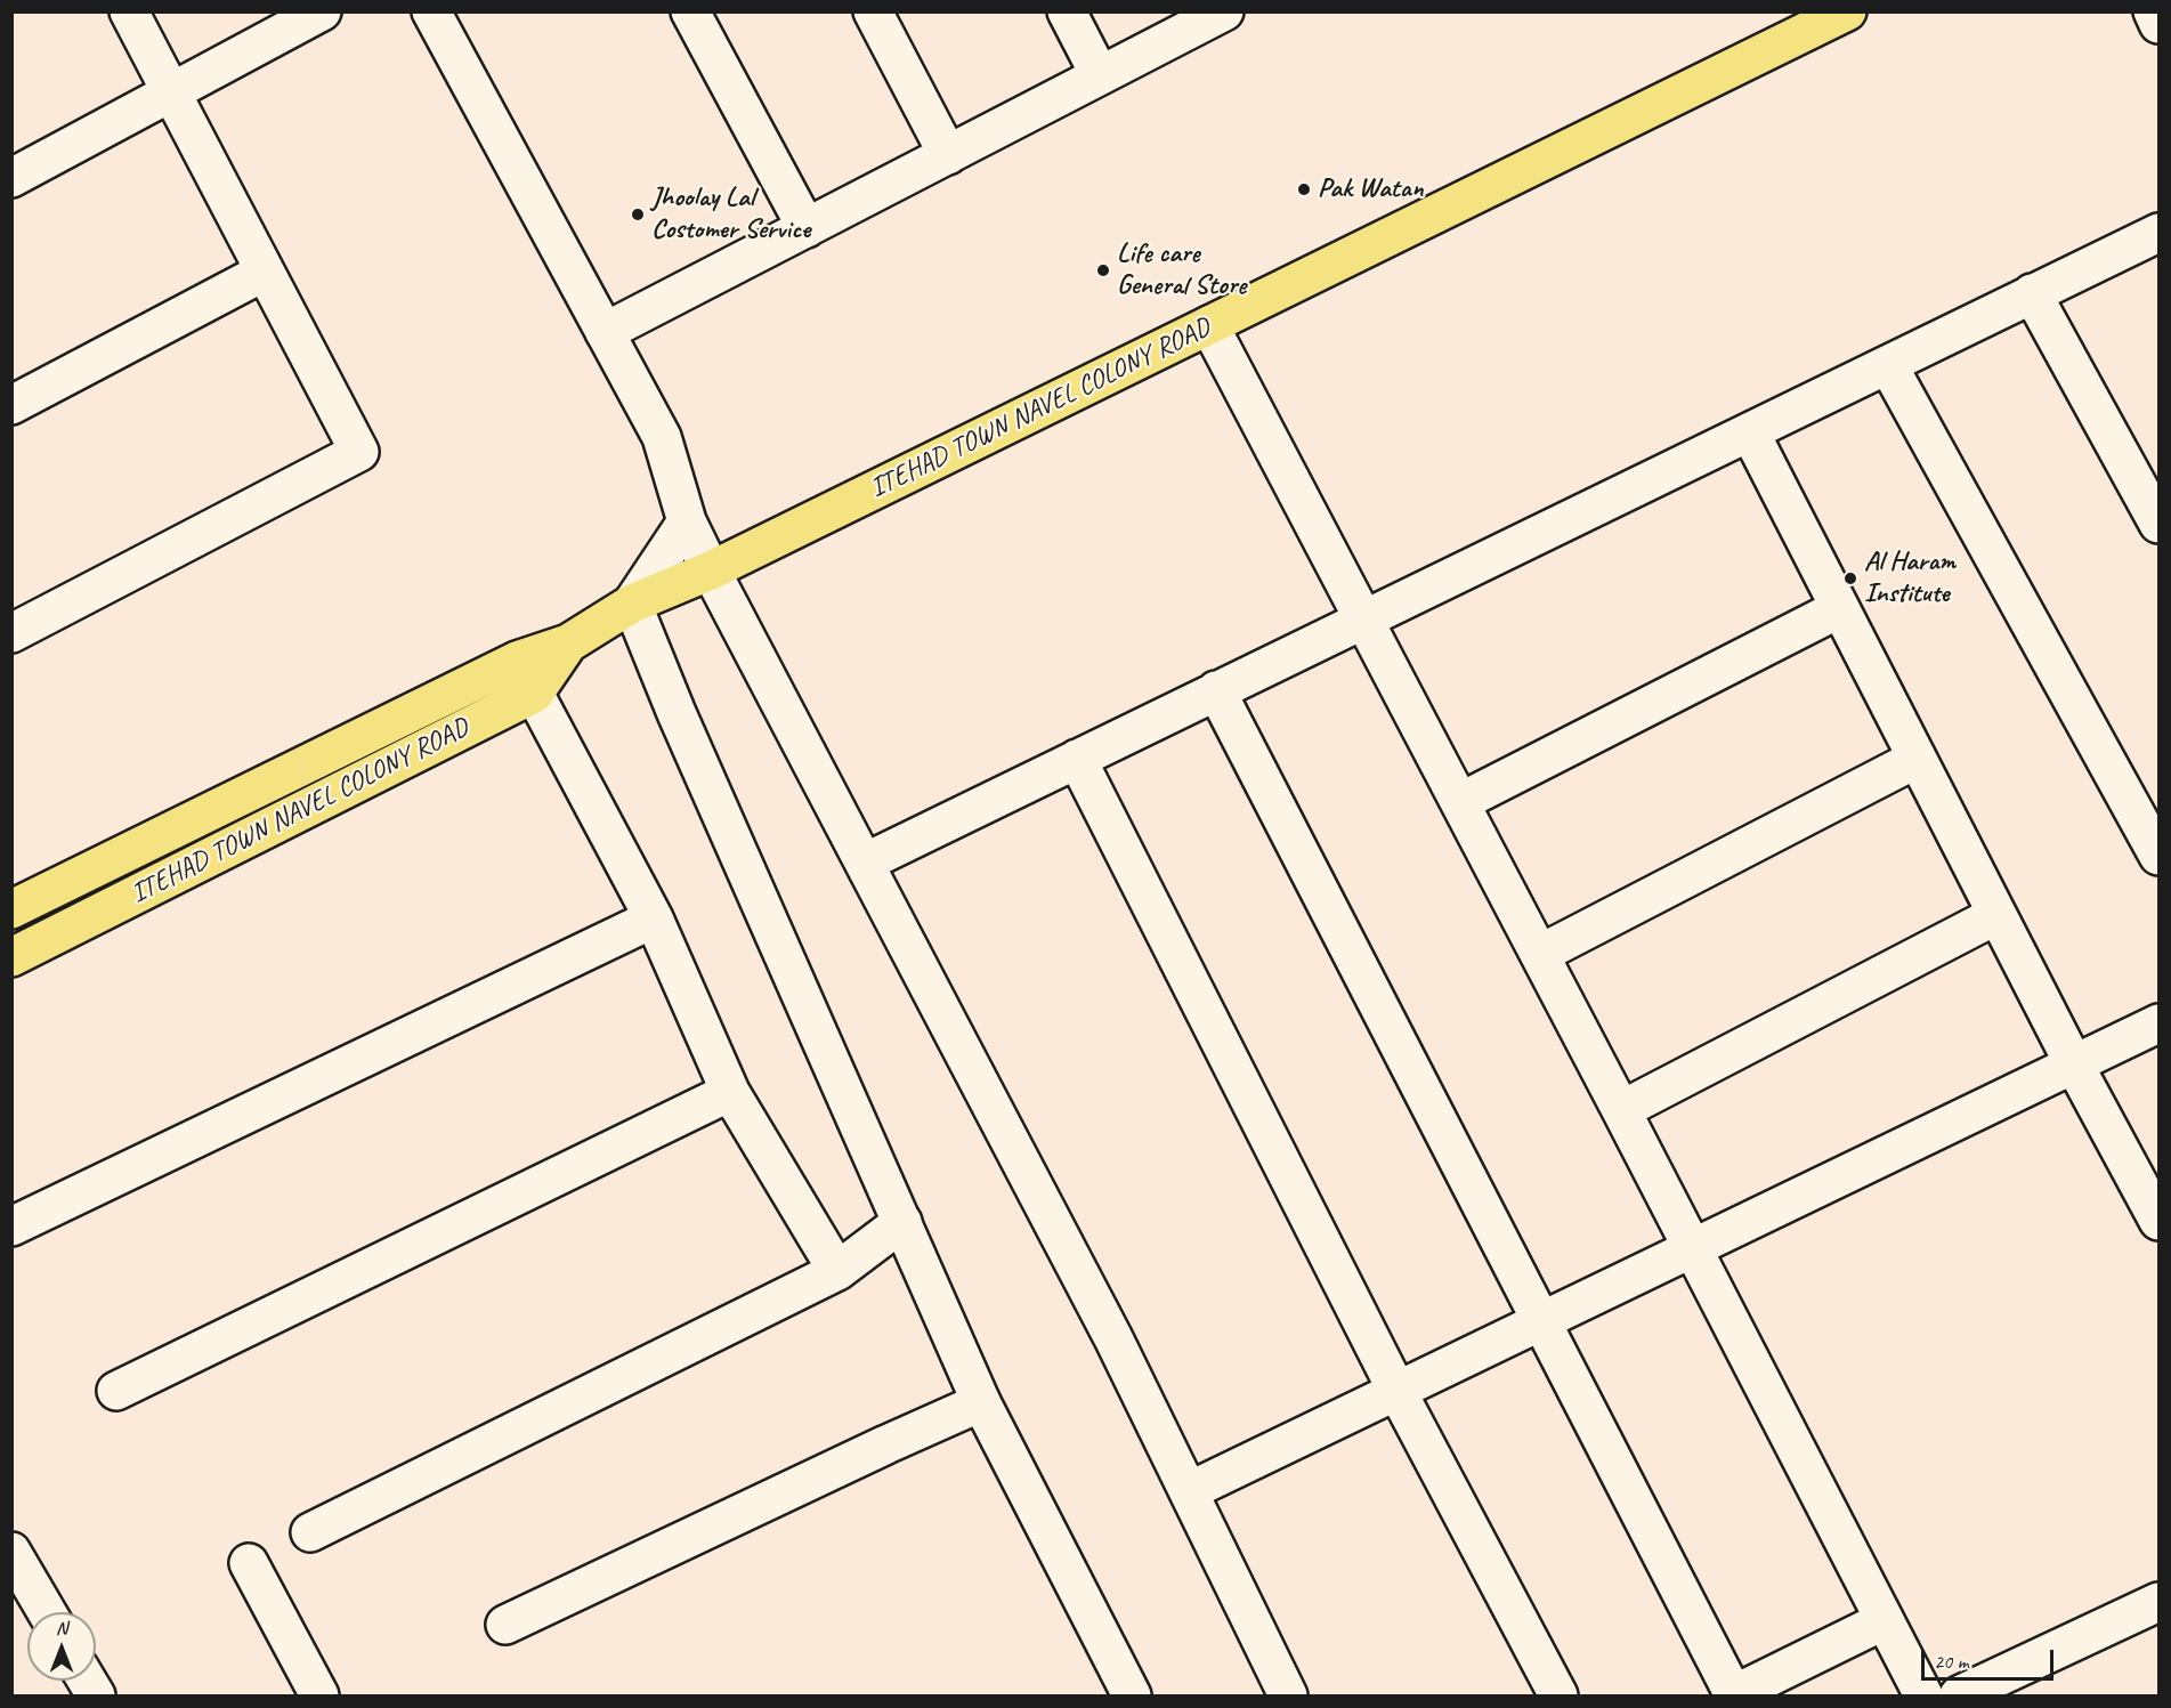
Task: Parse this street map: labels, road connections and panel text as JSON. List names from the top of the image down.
{
  "streets": {
    "main road": ["ITEHAD TOWN NAVEL COLONY ROAD"]
  },
  "places": [
    "Pak Watan",
    "Jhoolay Lal Costomer Service",
    "Life care General Store",
    "Al Haram Institute"
  ],
  "scale_bar": "20 m",
  "north": "top"
}
